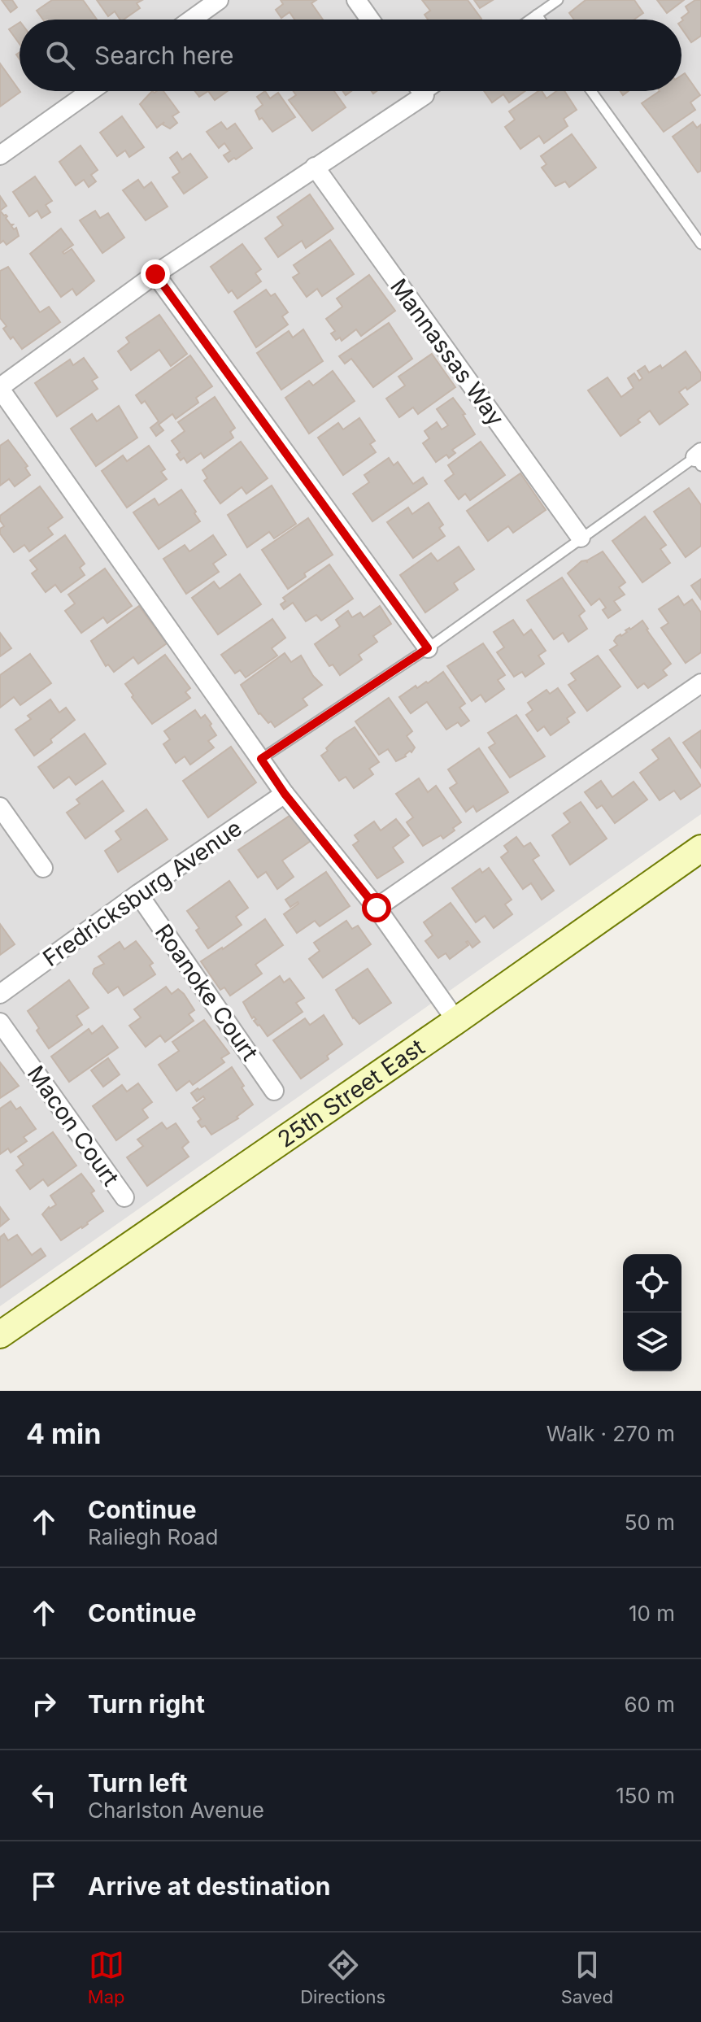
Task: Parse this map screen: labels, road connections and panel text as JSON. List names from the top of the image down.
{
  "streets": {
    "street": [
      "Mannassas Way",
      "Fredricksburg Avenue",
      "Roanoke Court",
      "25th Street East",
      "Macon Court"
    ]
  },
  "crossings": [
    ["Fredricksburg Avenue", "Roanoke Court"]
  ],
  "page": {
    "search": "Search here",
    "heading": ["4 min", "Walk · 270 m"],
    "list": [
      ["Continue", "Raliegh Road", "50 m"],
      ["Continue", "10 m"],
      ["Turn right", "60 m"],
      ["Turn left", "Charlston Avenue", "150 m"],
      "Arrive at destination"
    ],
    "nav": ["Map", "Directions", "Saved"]
  }
}
